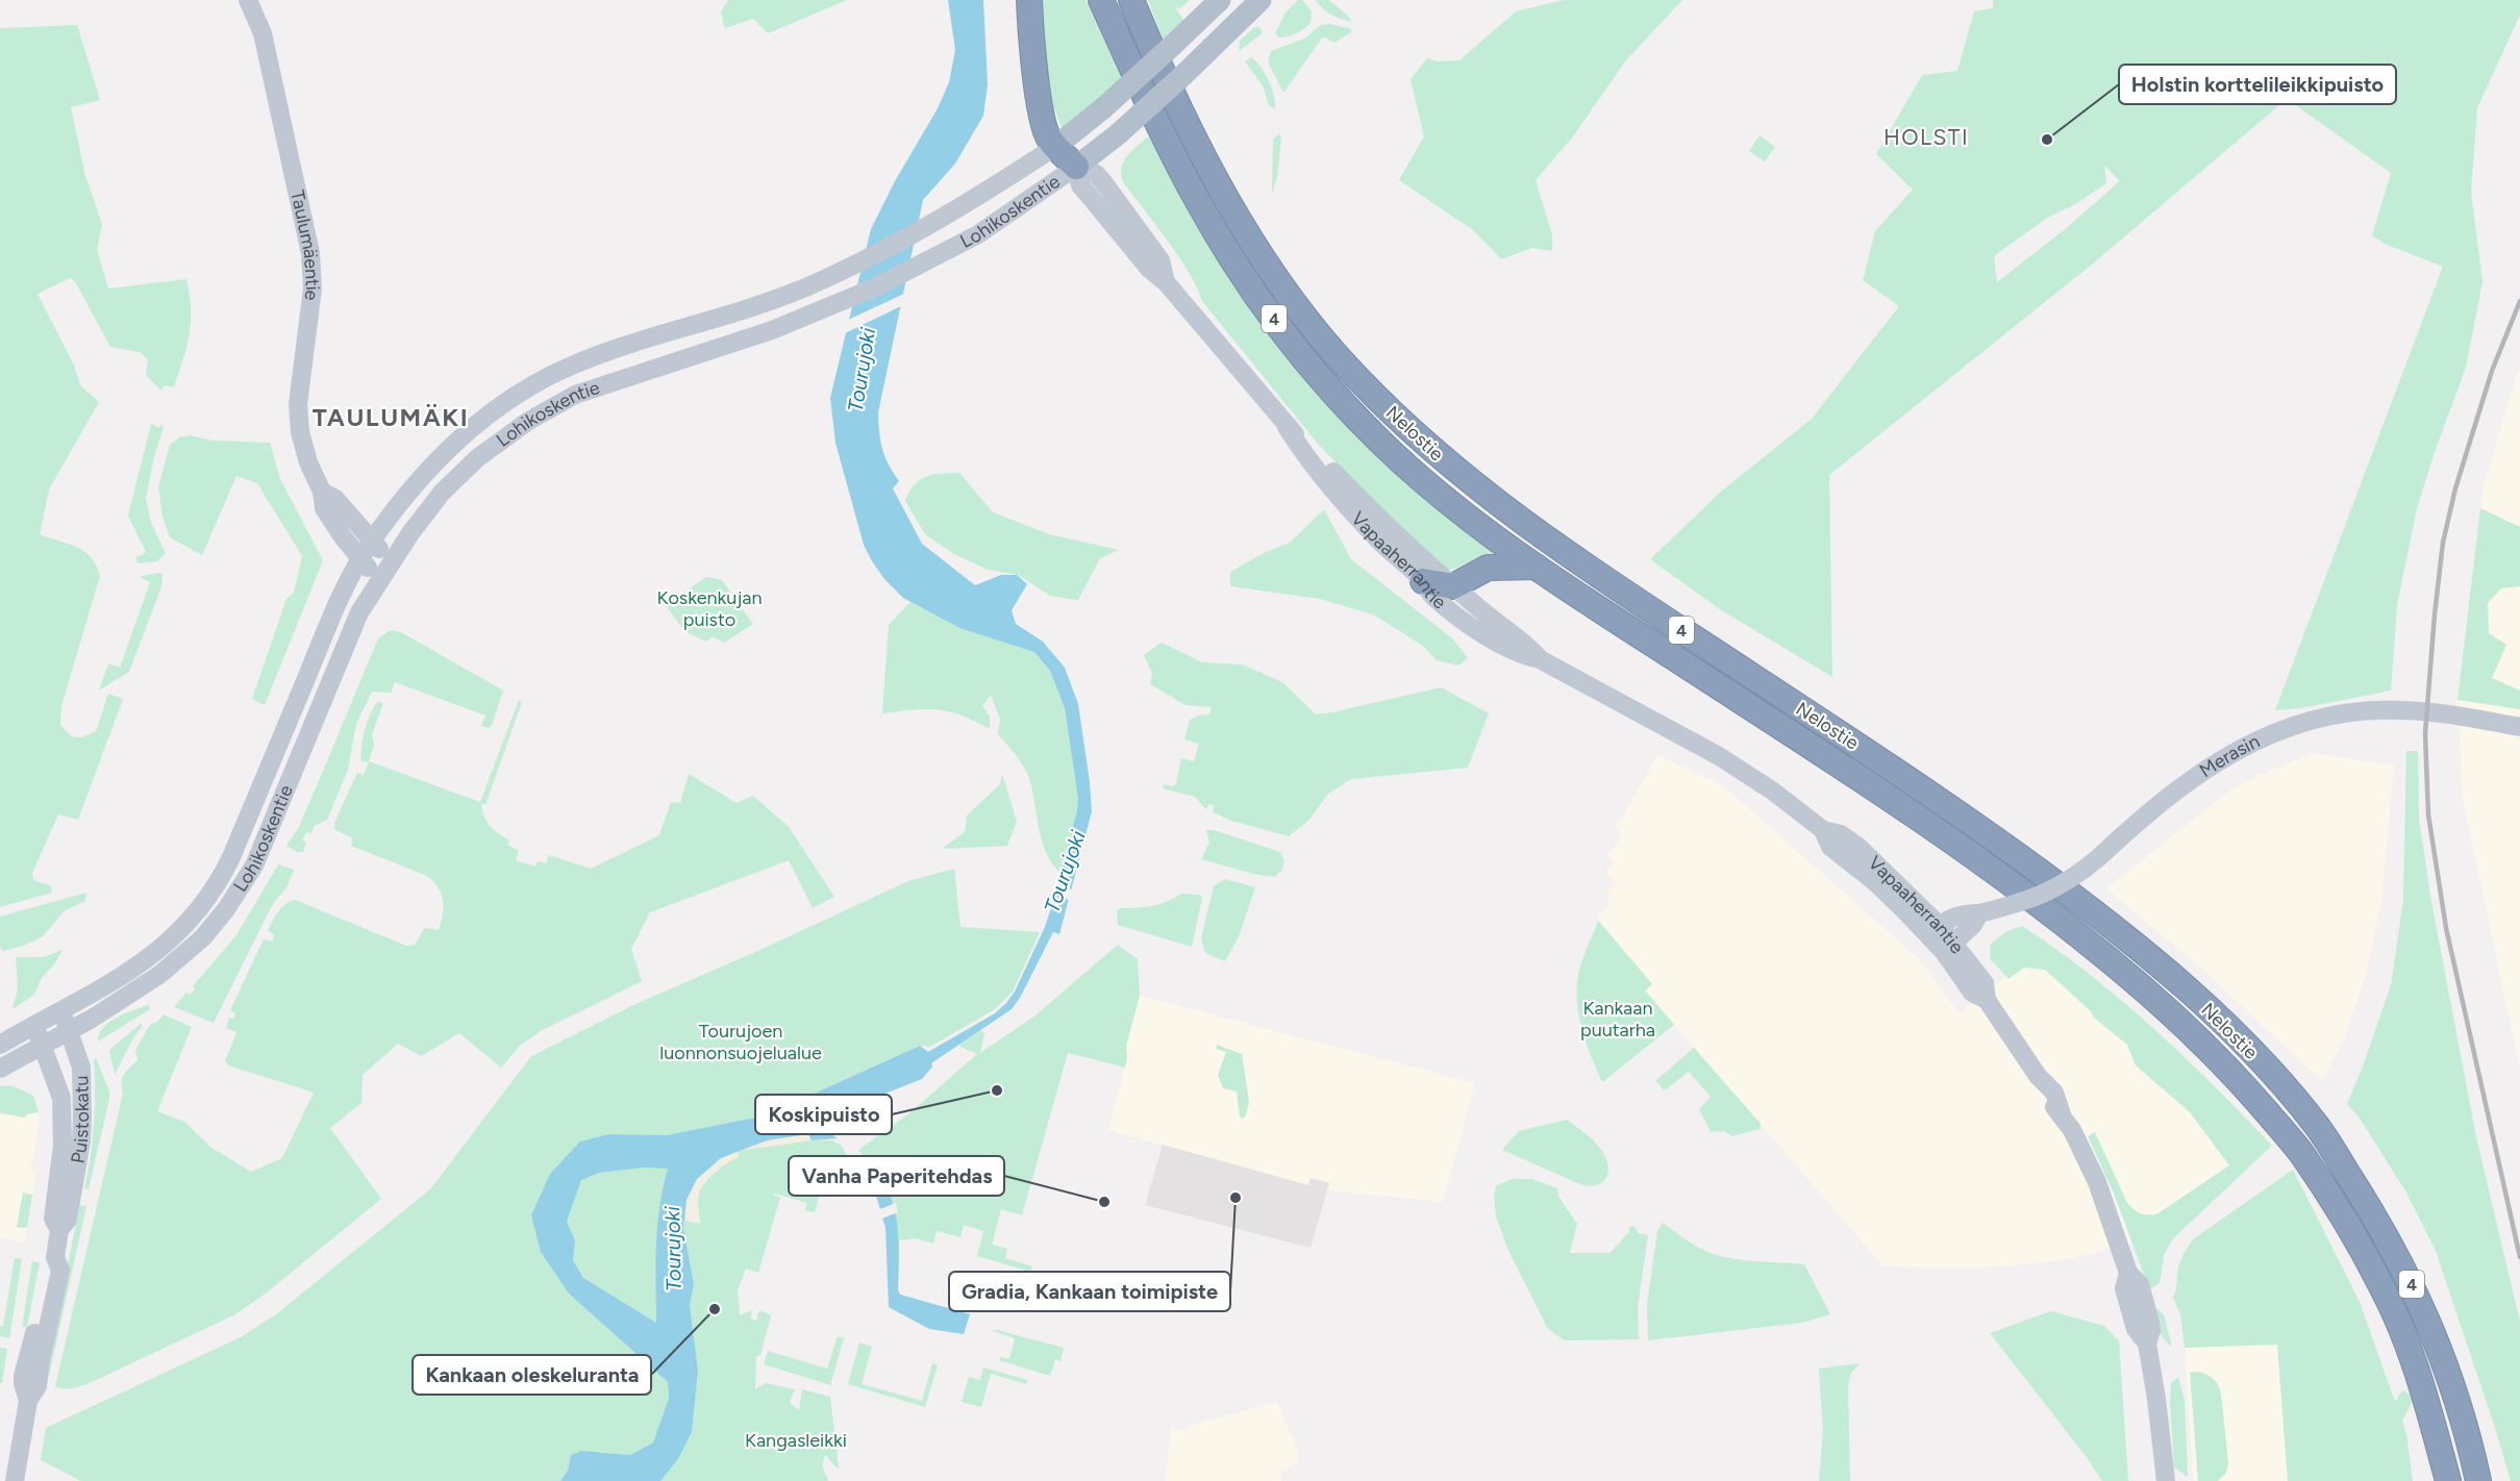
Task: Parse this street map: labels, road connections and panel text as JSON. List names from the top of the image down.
{
  "streets": {
    "highway": ["4", "Nelostie"],
    "main road": [
      "Lohikoskentie",
      "Taulumäentie",
      "Vapaaherrantie",
      "Merasin",
      "Puistokatu"
    ]
  },
  "crossings": [
    ["Lohikoskentie", "Taulumäentie"],
    ["Lohikoskentie", "Vapaaherrantie"],
    ["Lohikoskentie", "Puistokatu"],
    ["Vapaaherrantie", "Merasin"]
  ],
  "districts": ["HOLSTI", "TAULUMÄKI"],
  "water": ["Tourujoki"],
  "parks": [
    "Koskenkujan puisto",
    "Kankaan puutarha",
    "Tourujoen luonnonsuojelualue",
    "Kangasleikki"
  ],
  "places": [
    "Holstin korttelileikkipuisto",
    "Koskipuisto",
    "Gradia, Kankaan toimipiste",
    "Vanha Paperitehdas",
    "Kankaan oleskeluranta"
  ]
}
